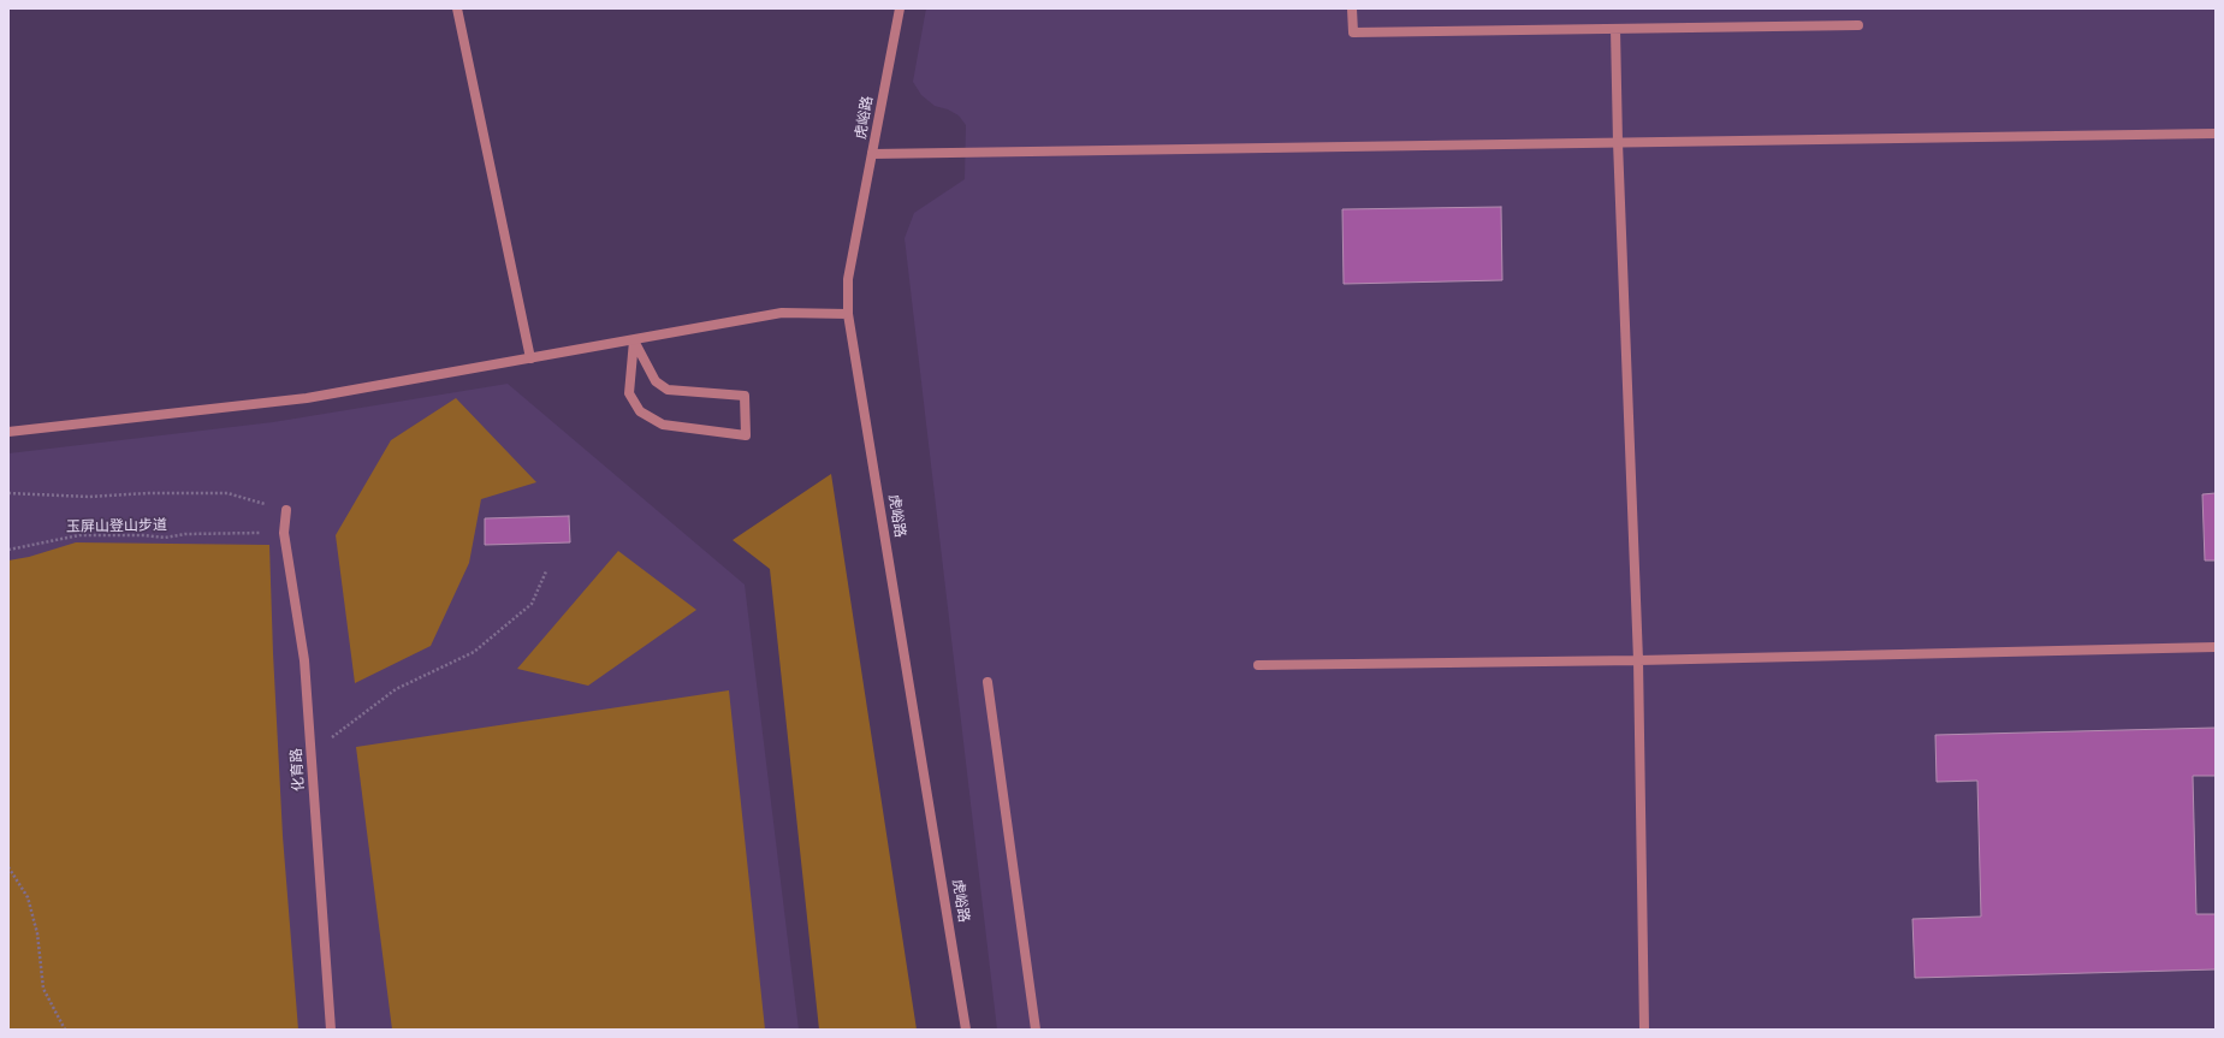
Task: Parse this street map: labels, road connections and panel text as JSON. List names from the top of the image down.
{
  "streets": {
    "street": ["虎峪路", "化育路"],
    "path": ["玉屏山登山步道"]
  },
  "crossings": [
    ["玉屏山登山步道", "化育路"]
  ]
}
